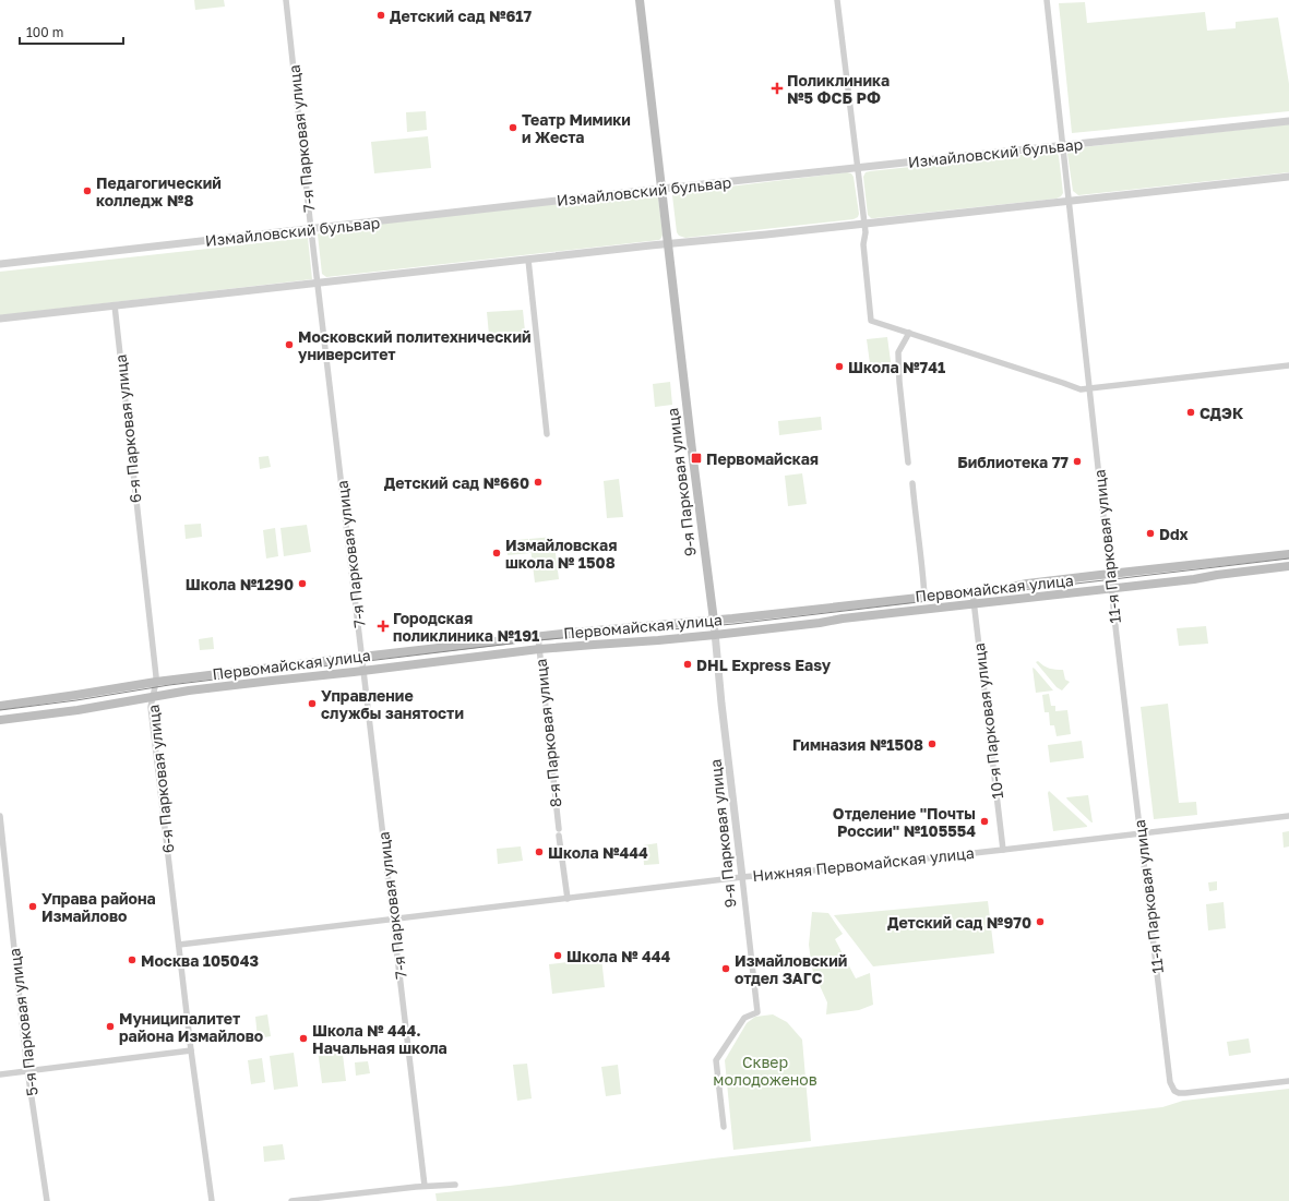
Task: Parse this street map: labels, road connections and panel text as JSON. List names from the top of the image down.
{
  "streets": {
    "main road": ["9-я Парковая улица", "Первомайская улица"],
    "street": [
      "7-я Парковая улица",
      "Измайловский бульвар",
      "6-я Парковая улица",
      "11-я Парковая улица",
      "10-я Парковая улица",
      "8-я Парковая улица",
      "Нижняя Первомайская улица",
      "5-я Парковая улица"
    ]
  },
  "crossings": [
    ["7-я Парковая улица", "Измайловский бульвар"],
    ["7-я Парковая улица", "Первомайская улица"],
    ["7-я Парковая улица", "Нижняя Первомайская улица"],
    ["Измайловский бульвар", "9-я Парковая улица"],
    ["Измайловский бульвар", "11-я Парковая улица"],
    ["6-я Парковая улица", "Первомайская улица"],
    ["6-я Парковая улица", "Нижняя Первомайская улица"],
    ["9-я Парковая улица", "Первомайская улица"],
    ["9-я Парковая улица", "Нижняя Первомайская улица"],
    ["11-я Парковая улица", "Первомайская улица"],
    ["11-я Парковая улица", "Нижняя Первомайская улица"],
    ["Первомайская улица", "10-я Парковая улица"],
    ["Первомайская улица", "8-я Парковая улица"],
    ["10-я Парковая улица", "Нижняя Первомайская улица"]
  ],
  "parks": ["Сквер молодоженов"],
  "places": {
    "other": [
      "Детский сад №617",
      "Театр Мимики и Жеста",
      "Педагогический колледж №8",
      "Московский политехнический университет",
      "Школа №741",
      "СДЭК",
      "Библиотека 77",
      "Детский сад №660",
      "Ddx",
      "Измайловская школа № 1508",
      "Школа №1290",
      "DHL Express Easy",
      "Управление cлужбы занятости",
      "Гимназия №1508",
      "Отделение \"Почты России\" №105554",
      "Школа №444",
      "Управа района Измайлово",
      "Детский сад №970",
      "Школа № 444",
      "Москва 105043",
      "Измайловский отдел ЗАГС",
      "Муниципалитет района Измайлово",
      "Школа № 444. Начальная школа"
    ],
    "health": ["Поликлиника №5 ФСБ РФ", "Городская поликлиника №191"],
    "transit": ["Первомайская"]
  },
  "scale_bar": "100 m"
}
